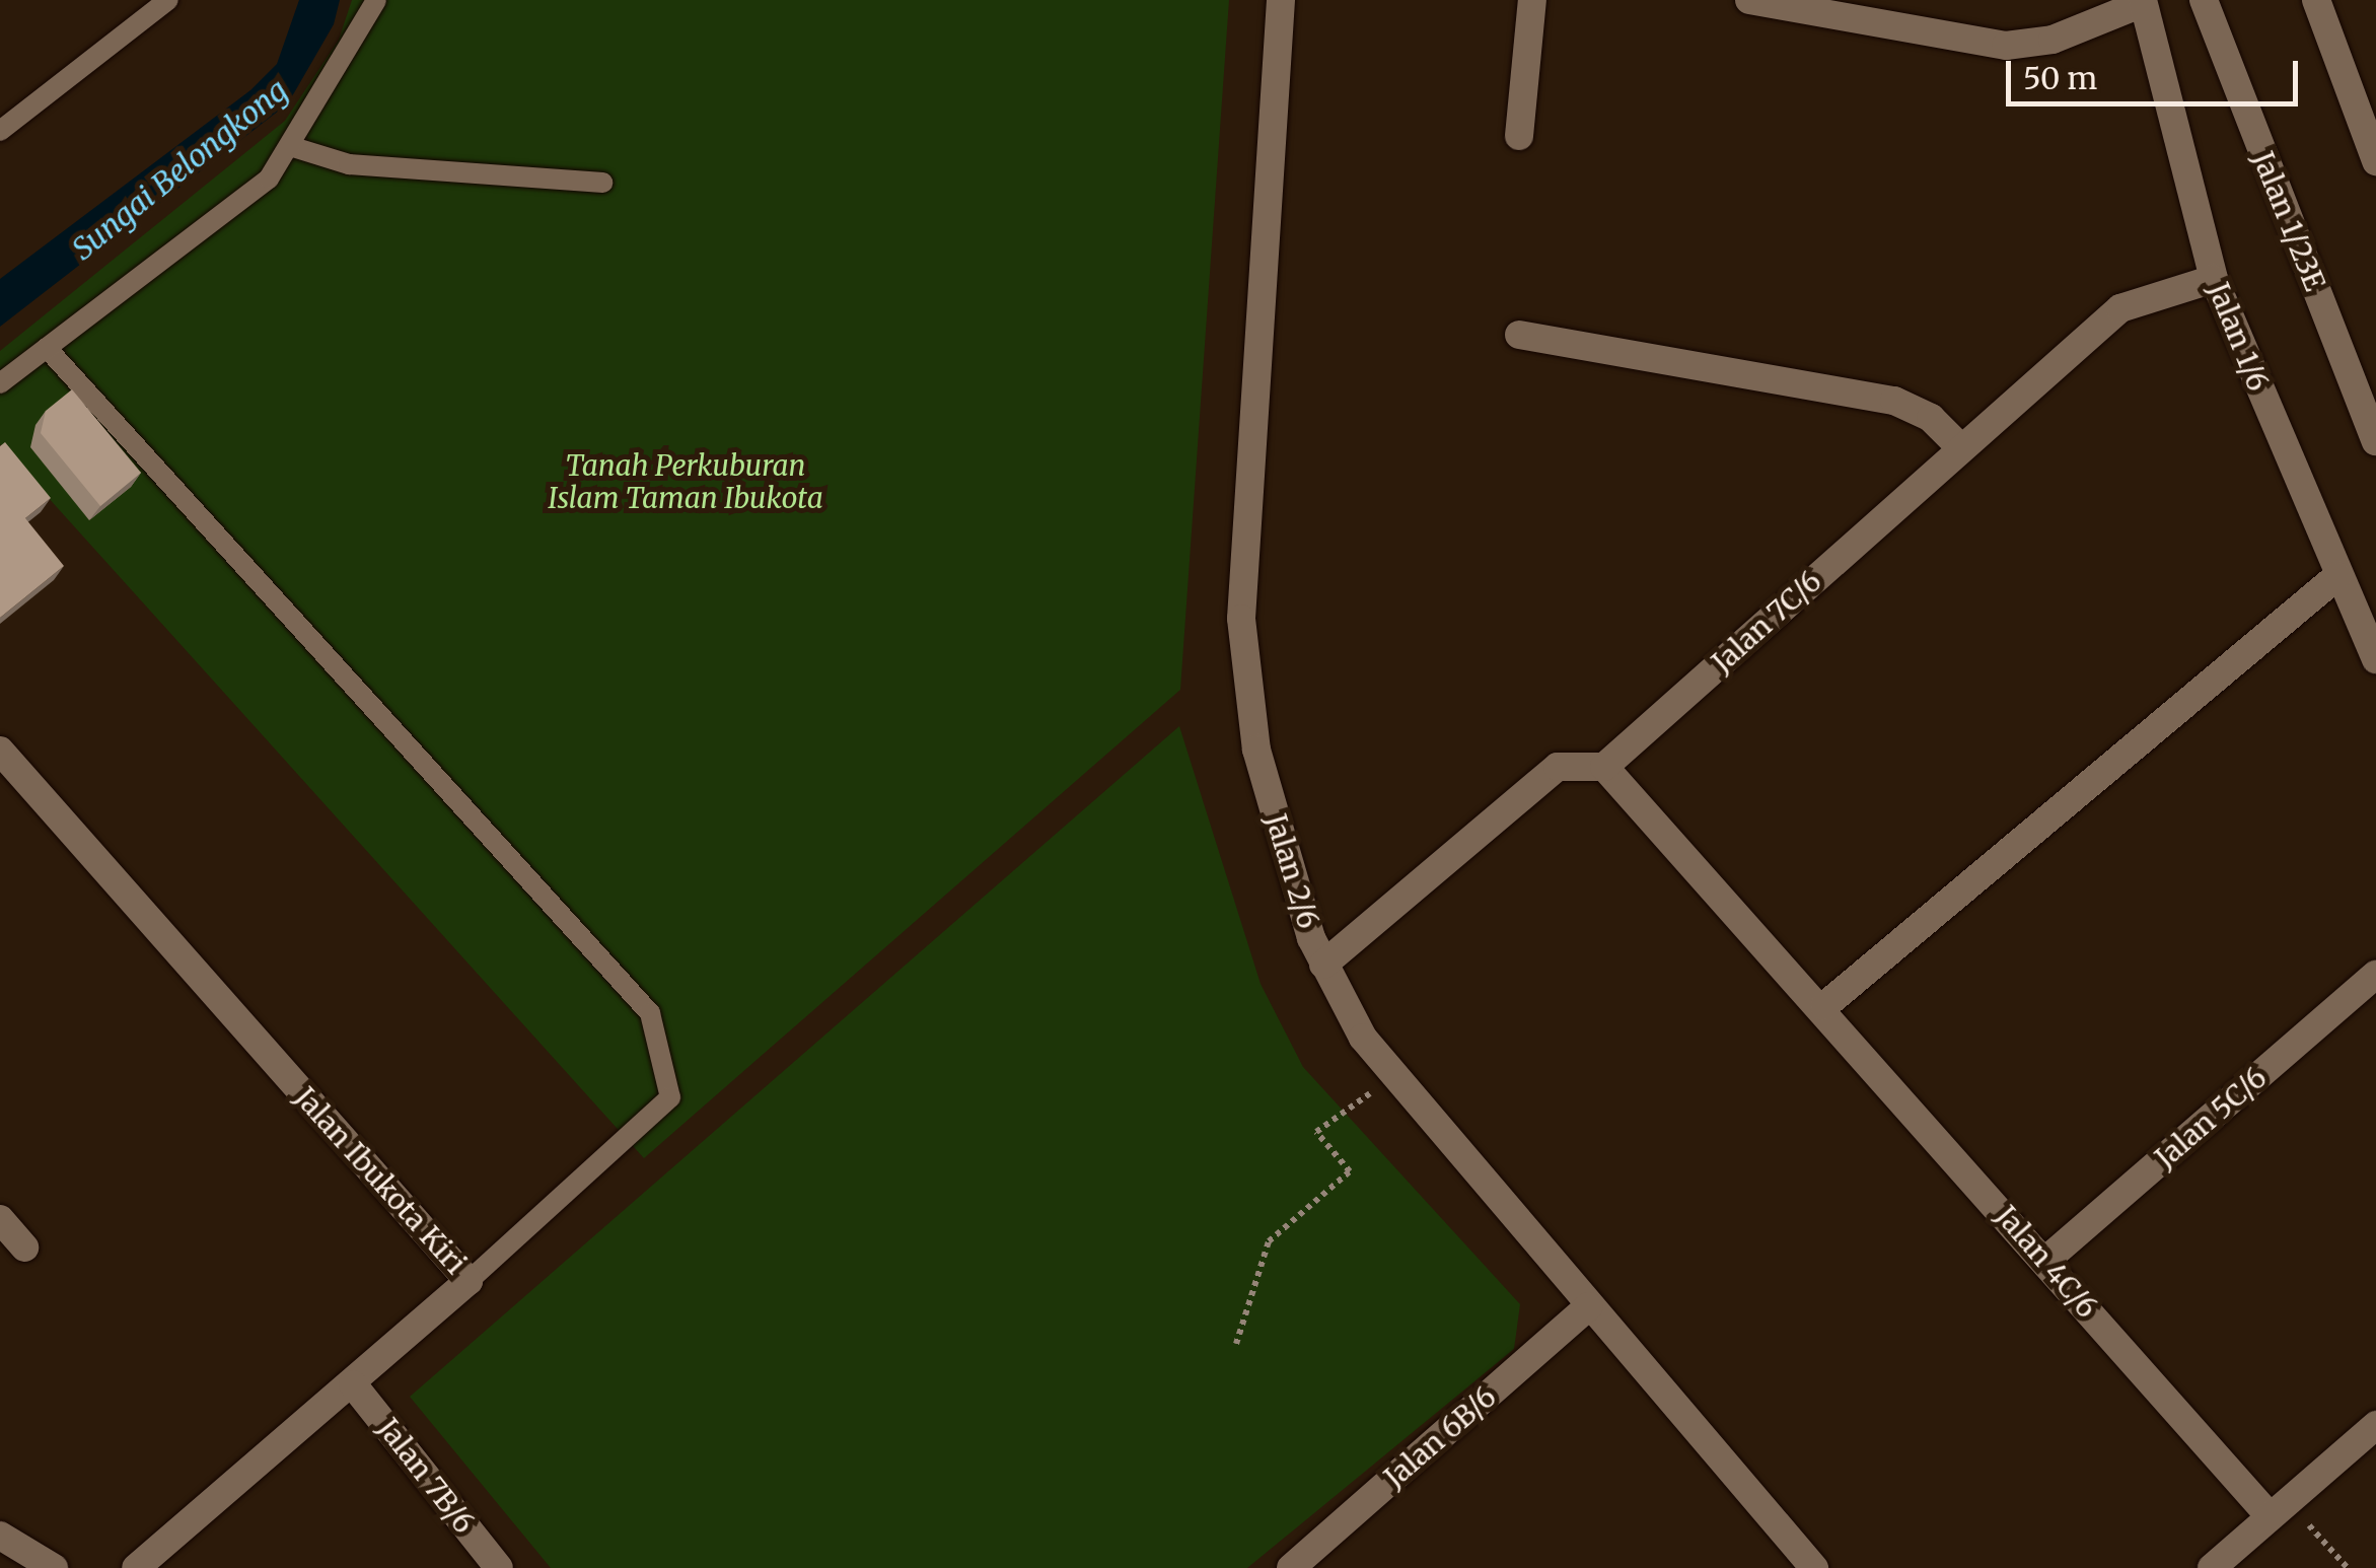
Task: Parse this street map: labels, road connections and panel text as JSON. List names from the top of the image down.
{
  "streets": {
    "street": [
      "Jalan 1/23E",
      "Jalan 1/6",
      "Jalan 7C/6",
      "Jalan 2/6",
      "Jalan 5C/6",
      "Jalan Ibukota Kiri",
      "Jalan 4C/6",
      "Jalan 6B/6",
      "Jalan 7B/6"
    ]
  },
  "crossings": [
    ["Jalan 1/6", "Jalan 7C/6"],
    ["Jalan 7C/6", "Jalan 4C/6"],
    ["Jalan 2/6", "Jalan 6B/6"],
    ["Jalan 5C/6", "Jalan 4C/6"],
    ["Jalan Ibukota Kiri", "Jalan 7B/6"]
  ],
  "water": ["Sungai Belongkong"],
  "parks": ["Tanah Perkuburan Islam Taman Ibukota"],
  "scale_bar": "50 m"
}
